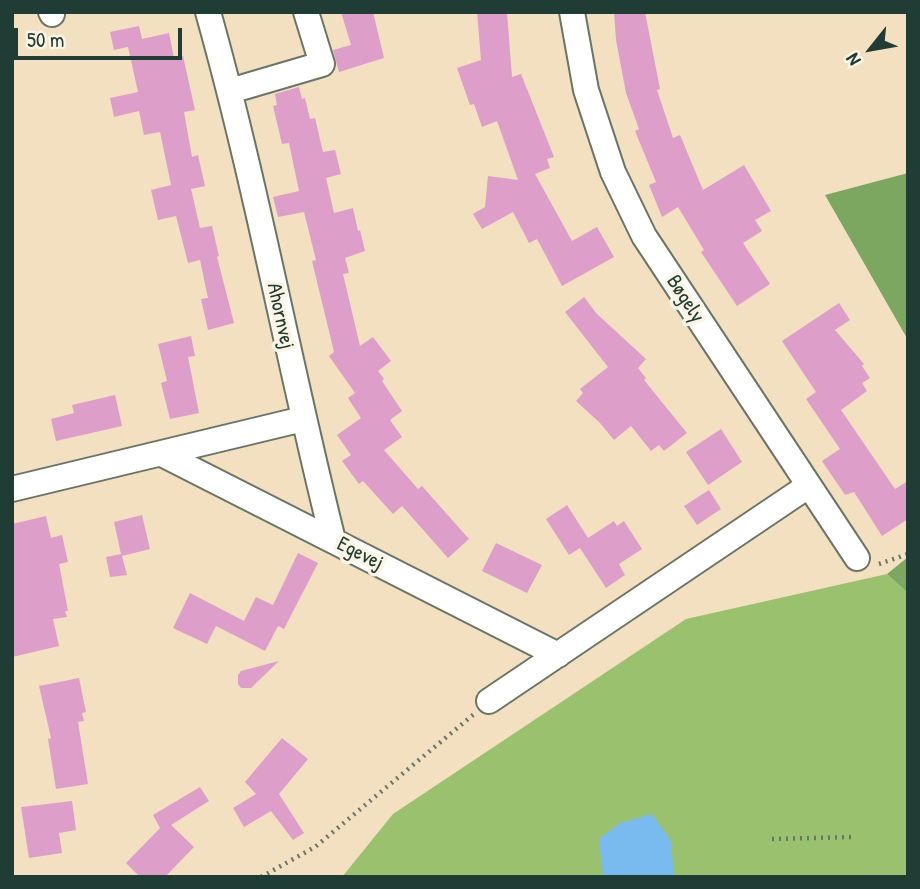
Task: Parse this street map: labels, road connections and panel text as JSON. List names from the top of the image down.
{
  "streets": {
    "street": ["Bøgely", "Ahornvej", "Egevej"]
  },
  "crossings": [
    ["Ahornvej", "Egevej"]
  ],
  "scale_bar": "50 m",
  "north": "bottom left"
}
